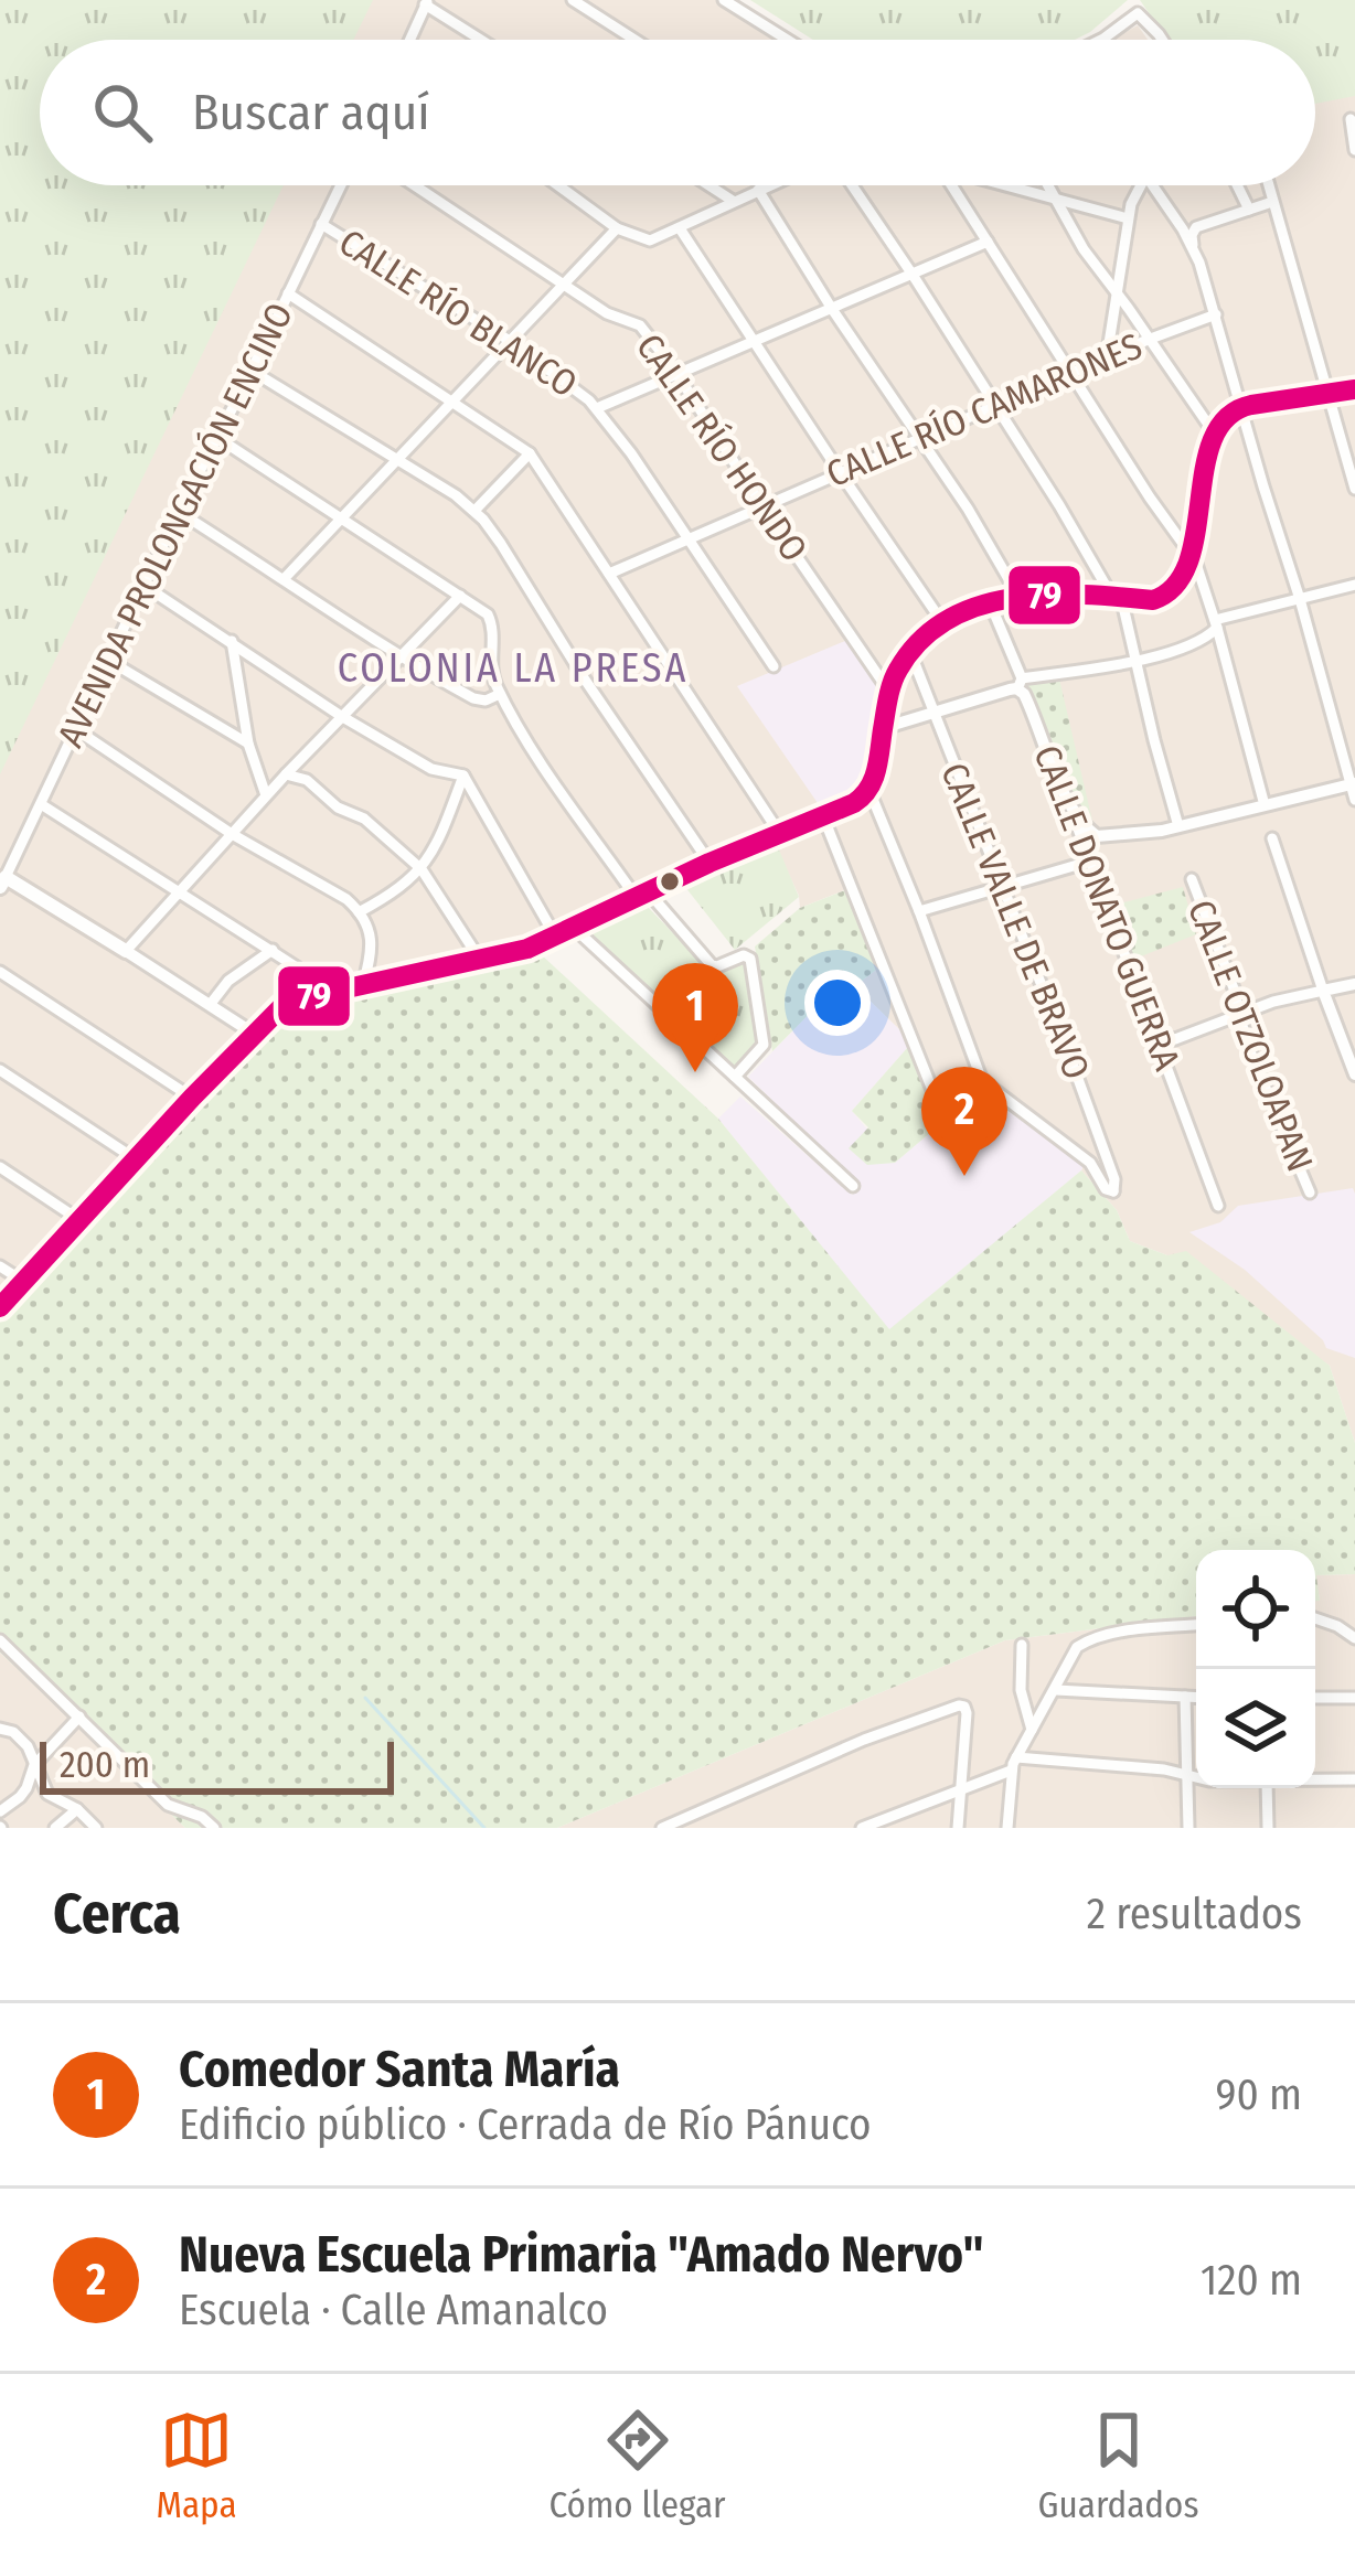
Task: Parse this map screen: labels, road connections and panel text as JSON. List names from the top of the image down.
{
  "streets": {
    "street": [
      "CALLE RÍO BLANCO",
      "CALLE RÍO CAMARONES",
      "CALLE RÍO HONDO",
      "AVENIDA PROLONGACIÓN ENCINO",
      "CALLE DONATO GUERRA",
      "CALLE VALLE DE BRAVO",
      "CALLE OTZOLOAPAN"
    ]
  },
  "crossings": [
    ["CALLE RÍO BLANCO", "CALLE RÍO CAMARONES"],
    ["CALLE RÍO BLANCO", "AVENIDA PROLONGACIÓN ENCINO"],
    ["CALLE RÍO CAMARONES", "CALLE RÍO HONDO"]
  ],
  "districts": ["COLONIA LA PRESA"],
  "lines": ["transit line 79"],
  "scale_bar": "200 m",
  "page": {
    "search": "Buscar aquí",
    "pins": ["1", "2"],
    "scale": "200 m",
    "heading": ["Cerca", "2 resultados"],
    "list": [
      {
        "mark": "1",
        "name": "Comedor Santa María",
        "note": "Edificio público · Cerrada de Río Pánuco",
        "value": "90 m"
      },
      {
        "mark": "2",
        "name": "Nueva Escuela Primaria \"Amado Nervo\"",
        "note": "Escuela · Calle Amanalco",
        "value": "120 m"
      }
    ],
    "nav": ["Mapa", "Cómo llegar", "Guardados"]
  }
}
